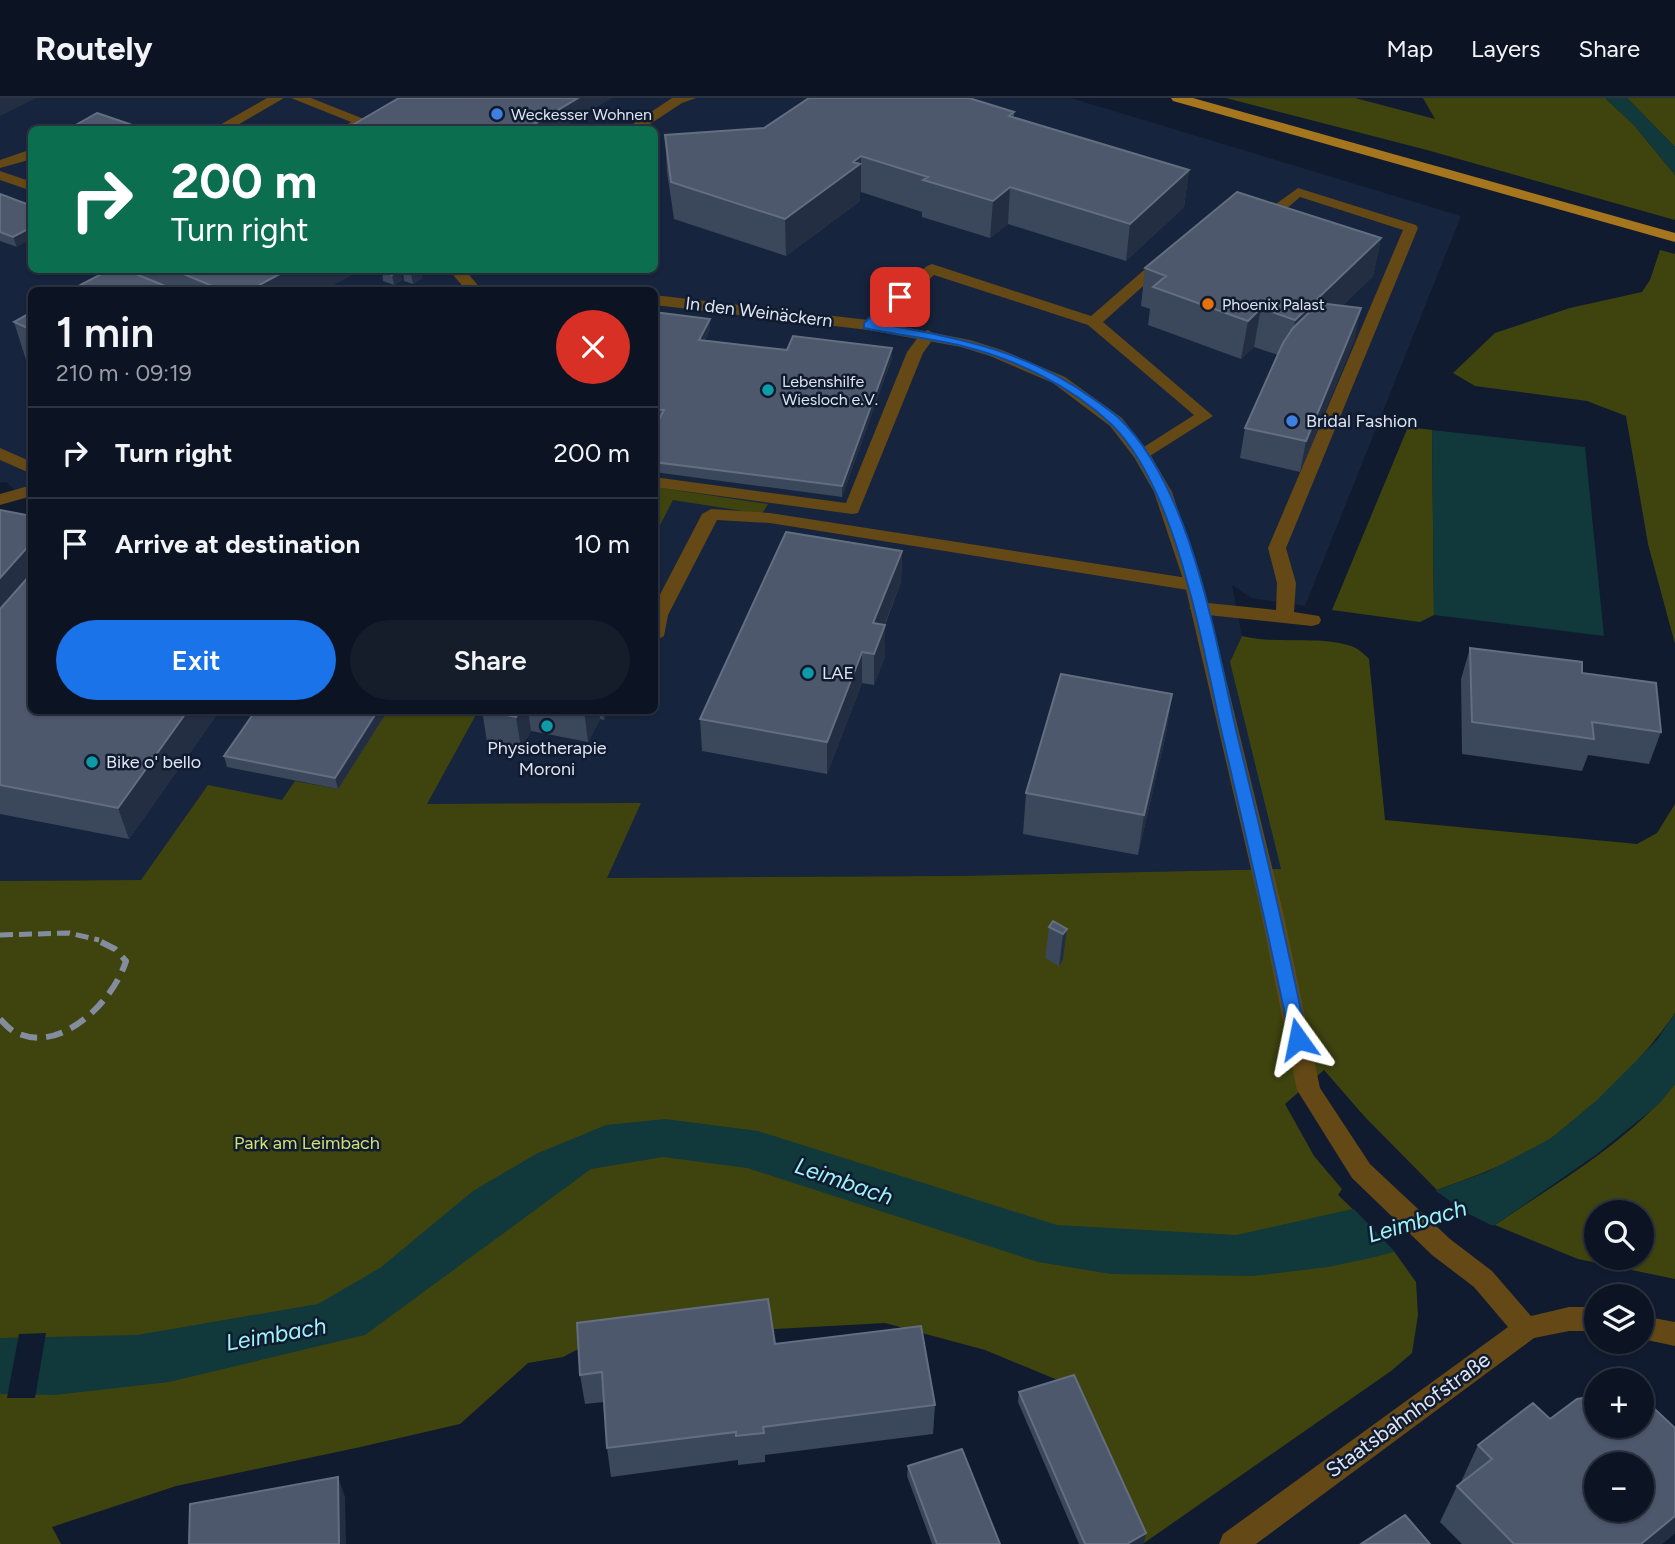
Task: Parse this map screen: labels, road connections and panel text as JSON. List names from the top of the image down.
{
  "streets": {
    "street": ["In den Weinäckern", "Staatsbahnhofstraße"]
  },
  "crossings": [
    ["In den Weinäckern", "Staatsbahnhofstraße"]
  ],
  "water": ["Leimbach"],
  "parks": ["Park am Leimbach"],
  "places": [
    "Weckesser Wohnen",
    "Phoenix Palast",
    "Lebenshilfe Wiesloch e.V.",
    "Bridal Fashion",
    "LAE",
    "Physiotherapie Moroni",
    "Bike o' bello"
  ],
  "page": {
    "header": "Routely",
    "nav": ["Map", "Layers", "Share"],
    "turn": ["200 m", "Turn right"],
    "heading": ["1 min", "210 m · 09:19"],
    "list": [
      {
        "name": "Turn right",
        "value": "200 m"
      },
      {
        "name": "Arrive at destination",
        "value": "10 m"
      }
    ],
    "buttons": ["Exit", "Share"],
    "map_buttons": ["+", "−"]
  }
}
